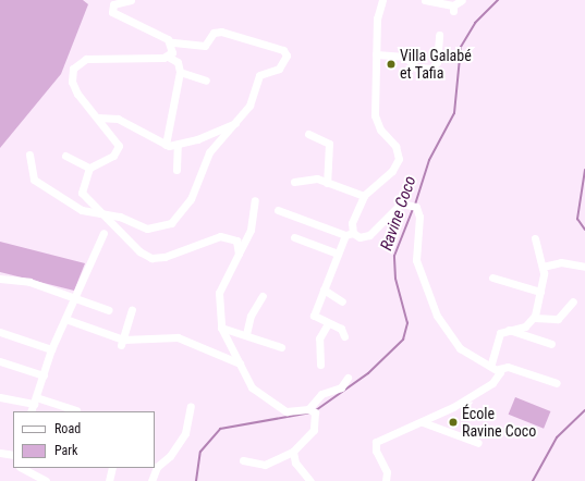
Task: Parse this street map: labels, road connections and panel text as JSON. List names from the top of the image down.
{
  "water": ["Ravine Coco"],
  "places": ["Villa Galabé et Tafia", "École Ravine Coco"],
  "legend": ["Road", "Park"]
}
